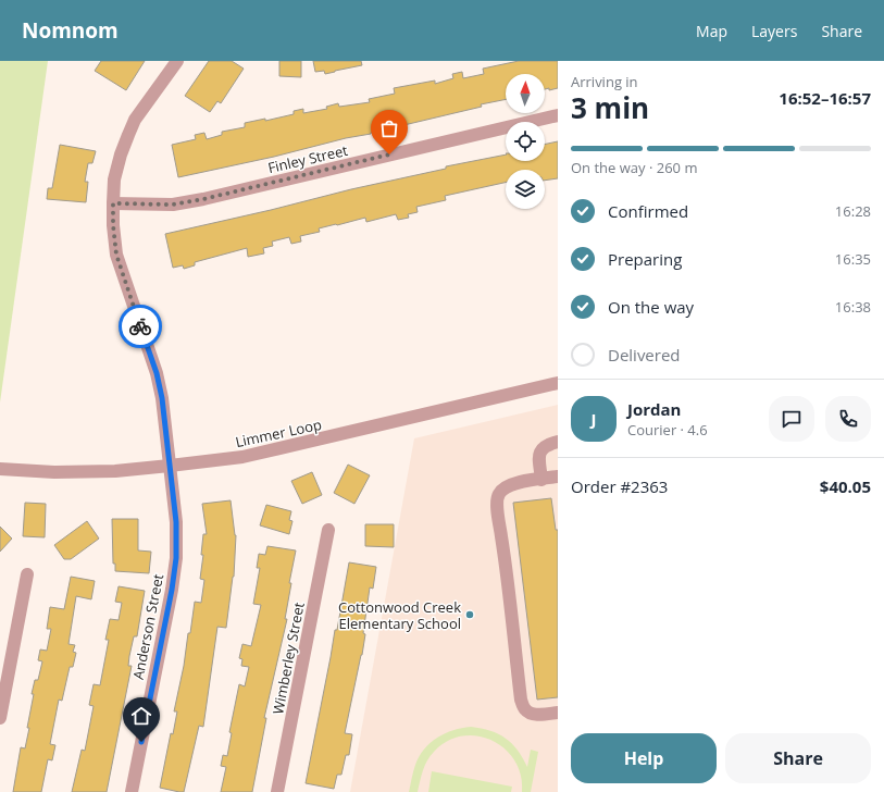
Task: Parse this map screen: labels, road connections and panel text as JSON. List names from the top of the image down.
{
  "streets": {
    "street": [
      "Finley Street",
      "Limmer Loop",
      "Anderson Street",
      "Wimberley Street"
    ]
  },
  "crossings": [
    ["Finley Street", "Anderson Street"],
    ["Limmer Loop", "Anderson Street"]
  ],
  "places": ["Cottonwood Creek Elementary School"],
  "north": "top",
  "page": {
    "header": "Nomnom",
    "nav": ["Map", "Layers", "Share"],
    "heading": ["3 min", "Arriving in", "16:52–16:57"],
    "panel": [
      "Jordan",
      "Courier · 4.6",
      "Order #2363",
      "$40.05"
    ],
    "bar": "On the way · 260 m",
    "list": [
      ["Confirmed", "16:28"],
      ["Preparing", "16:35"],
      ["On the way", "16:38"],
      "Delivered"
    ],
    "round": "J",
    "buttons": ["Help", "Share"]
  }
}
